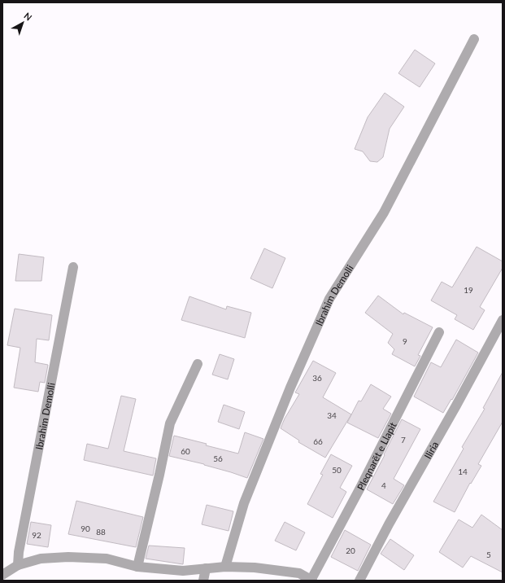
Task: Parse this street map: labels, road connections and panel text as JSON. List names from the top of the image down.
{
  "streets": {
    "street": ["Ibrahim Demolli", "Iliria", "Pleqnarët e Llapit"]
  },
  "house_numbers": [
    "19",
    "9",
    "36",
    "34",
    "7",
    "66",
    "60",
    "56",
    "50",
    "14",
    "4",
    "90",
    "88",
    "92",
    "20",
    "5"
  ],
  "north": "top right"
}
